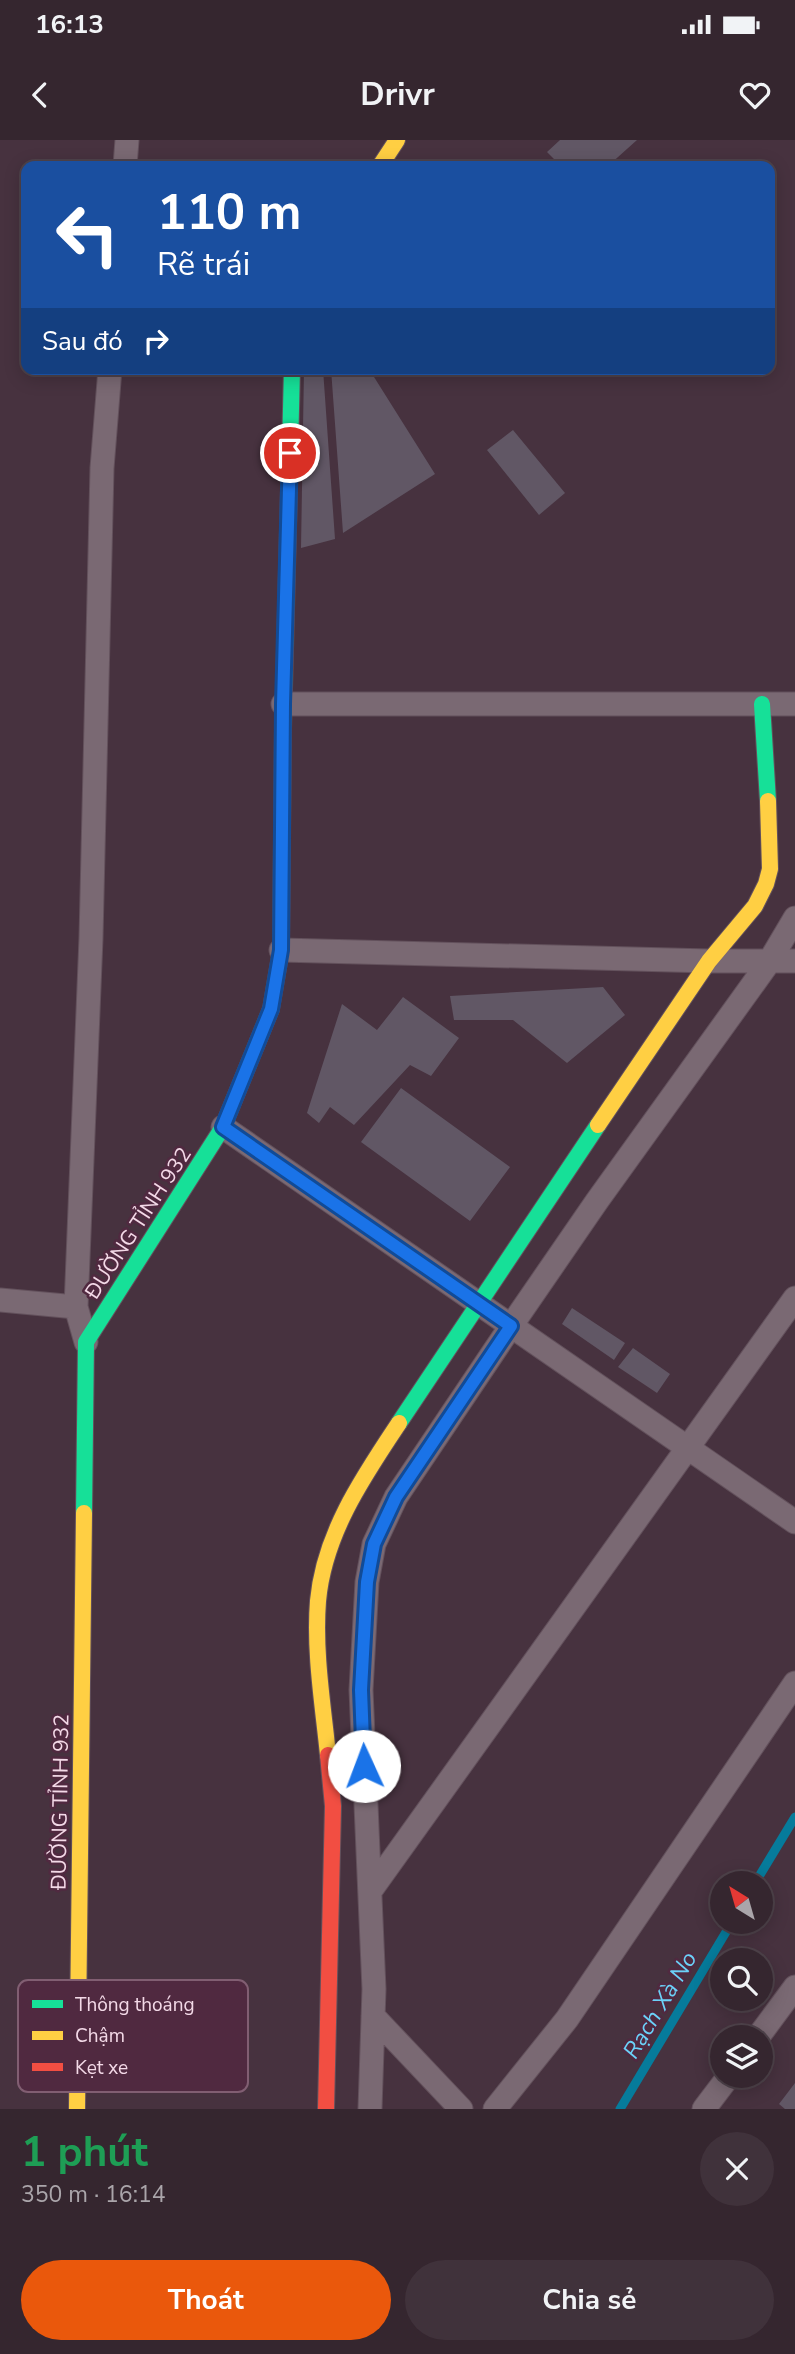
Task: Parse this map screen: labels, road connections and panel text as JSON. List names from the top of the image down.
{
  "streets": {
    "main road": ["ĐƯỜNG TỈNH 932"]
  },
  "water": ["Rạch Xà No"],
  "legend": ["Thông thoáng", "Chậm", "Kẹt xe"],
  "north": "top left",
  "page": {
    "status": "16:13",
    "header": "Drivr",
    "turn": ["110 m", "Rẽ trái"],
    "then": "Sau đó",
    "heading": ["1 phút", "350 m · 16:14"],
    "buttons": ["Thoát", "Chia sẻ"]
  }
}
